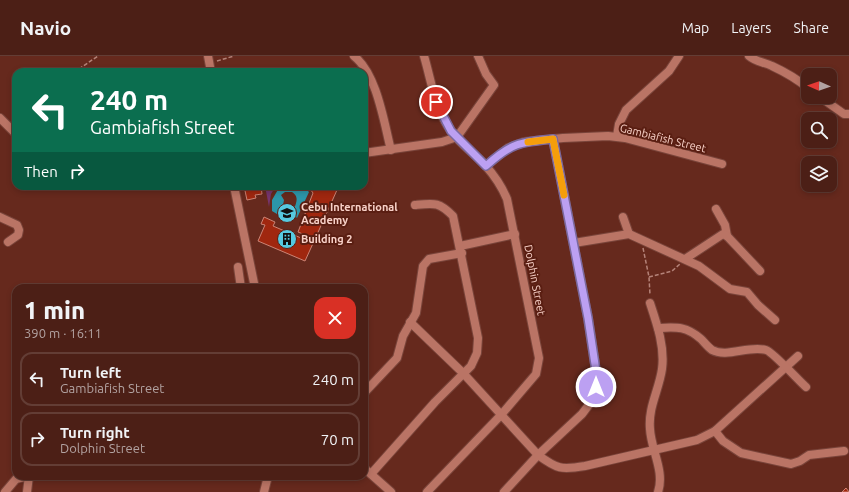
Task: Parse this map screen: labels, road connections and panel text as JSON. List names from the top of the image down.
{
  "streets": {
    "street": ["Gambiafish Street", "Dolphin Street"]
  },
  "crossings": [
    ["Gambiafish Street", "Dolphin Street"]
  ],
  "places": {
    "school or university": ["Cebu International Academy"],
    "building": ["Building 2"]
  },
  "north": "left",
  "page": {
    "header": "Navio",
    "nav": ["Map", "Layers", "Share"],
    "turn": ["240 m", "Gambiafish Street"],
    "then": "Then",
    "heading": ["1 min", "390 m · 16:11"],
    "list": [
      {
        "name": "Turn left",
        "note": "Gambiafish Street",
        "value": "240 m"
      },
      {
        "name": "Turn right",
        "note": "Dolphin Street",
        "value": "70 m"
      }
    ]
  }
}
